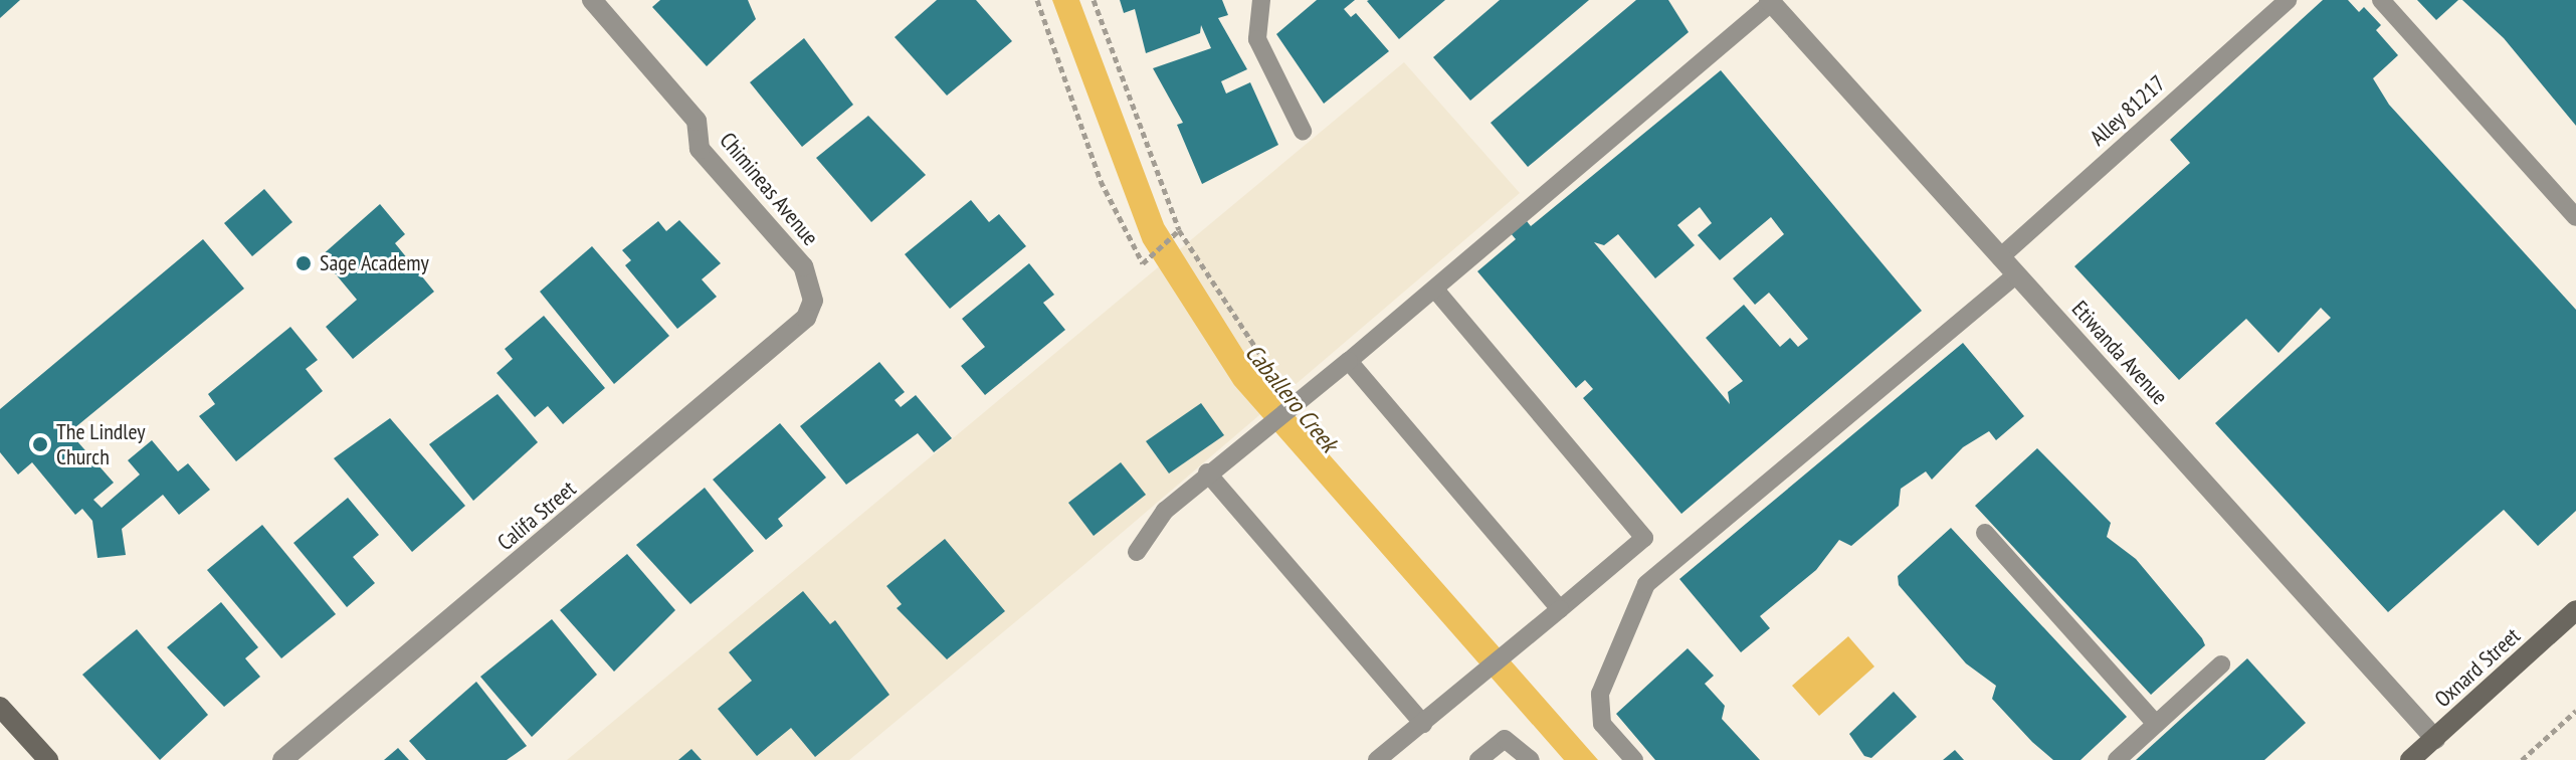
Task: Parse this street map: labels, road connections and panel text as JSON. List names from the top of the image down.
{
  "streets": {
    "main road": ["Oxnard Street"],
    "street": ["Chimineas Avenue", "Etiwanda Avenue", "Califa Street"],
    "lane": ["Alley 81217"]
  },
  "crossings": [
    ["Alley 81217", "Etiwanda Avenue"],
    ["Chimineas Avenue", "Califa Street"],
    ["Etiwanda Avenue", "Oxnard Street"]
  ],
  "water": ["Caballero Creek"],
  "places": ["Sage Academy", "The Lindley Church"]
}
